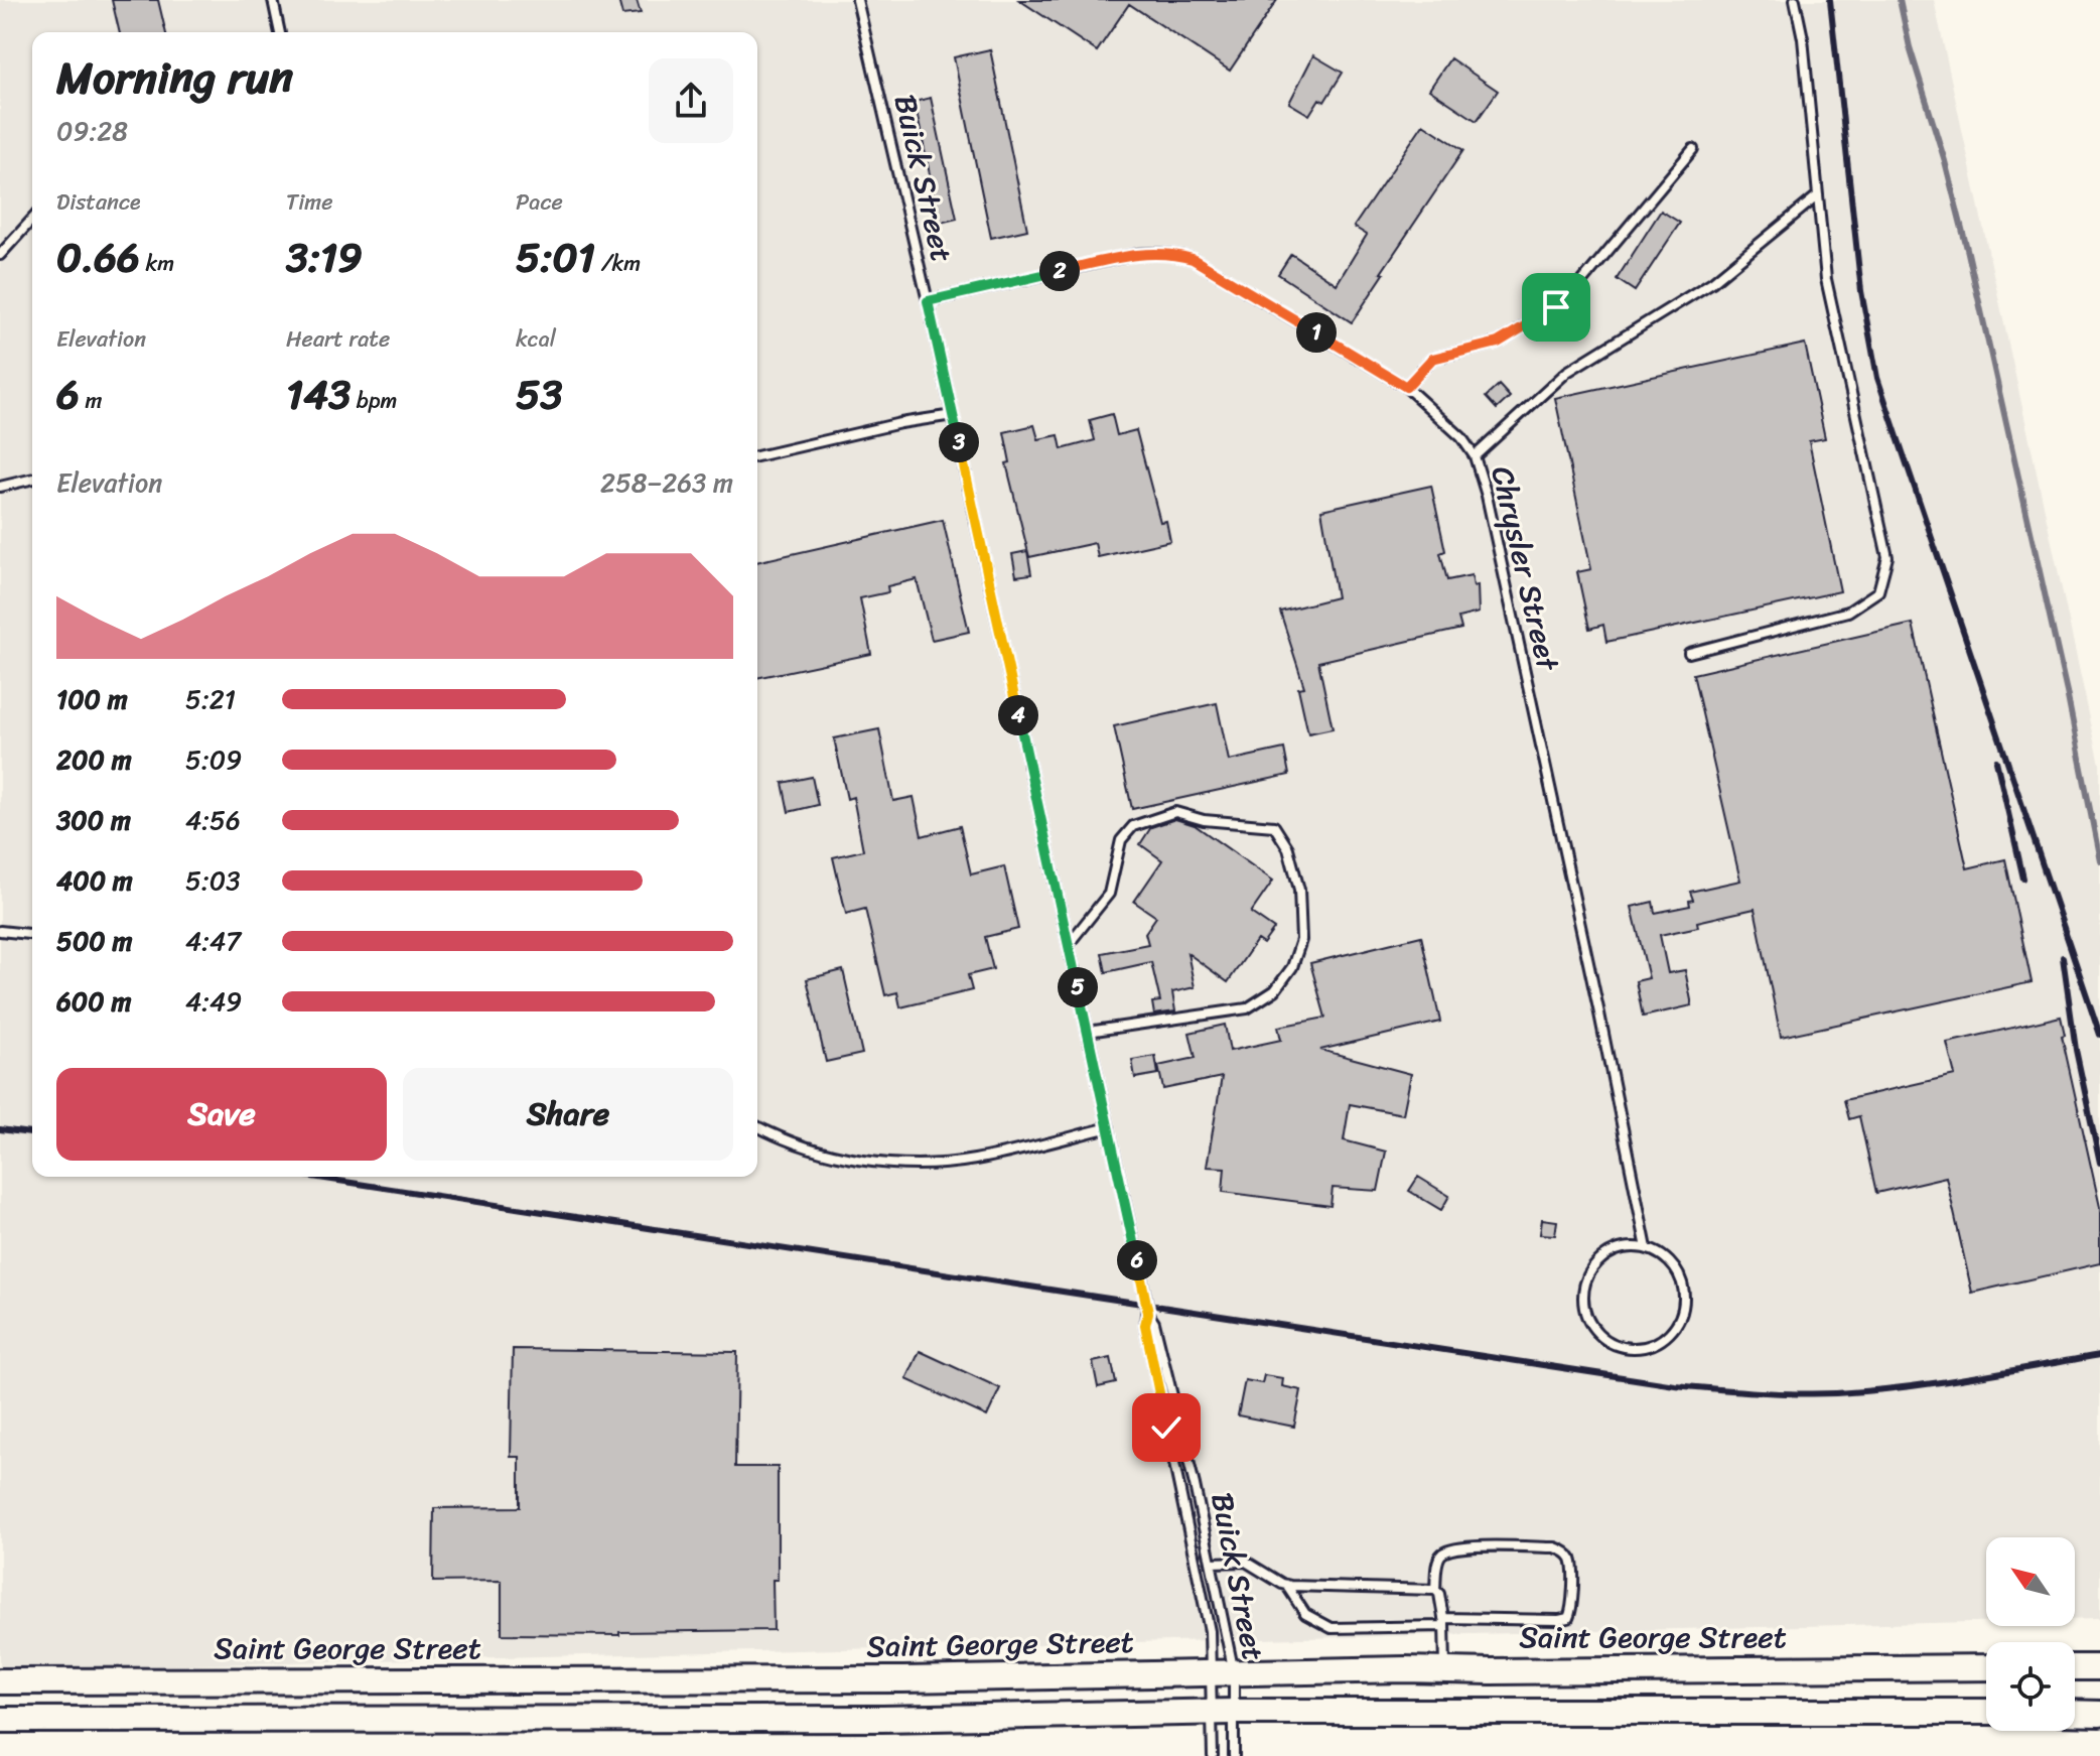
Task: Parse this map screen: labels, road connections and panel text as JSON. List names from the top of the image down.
{
  "streets": {
    "main road": ["Saint George Street"],
    "lane": ["Buick Street", "Chrysler Street"]
  },
  "crossings": [
    ["Buick Street", "Chrysler Street"],
    ["Buick Street", "Saint George Street"]
  ],
  "north": "top left",
  "page": {
    "heading": ["Morning run", "09:28"],
    "stats": [
      ["Distance", "0.66 km"],
      ["Time", "3:19"],
      ["Pace", "5:01 /km"],
      ["Elevation", "6 m"],
      ["Heart rate", "143 bpm"],
      ["kcal", "53"]
    ],
    "pins": [
      "2",
      "1",
      "3",
      "4",
      "5",
      "6"
    ],
    "chart": ["Elevation", "258–263 m"],
    "list": [
      {
        "name": "100 m",
        "note": "5:21"
      },
      {
        "name": "200 m",
        "note": "5:09"
      },
      {
        "name": "300 m",
        "note": "4:56"
      },
      {
        "name": "400 m",
        "note": "5:03"
      },
      {
        "name": "500 m",
        "note": "4:47"
      },
      {
        "name": "600 m",
        "note": "4:49"
      }
    ],
    "buttons": ["Save", "Share"]
  }
}
